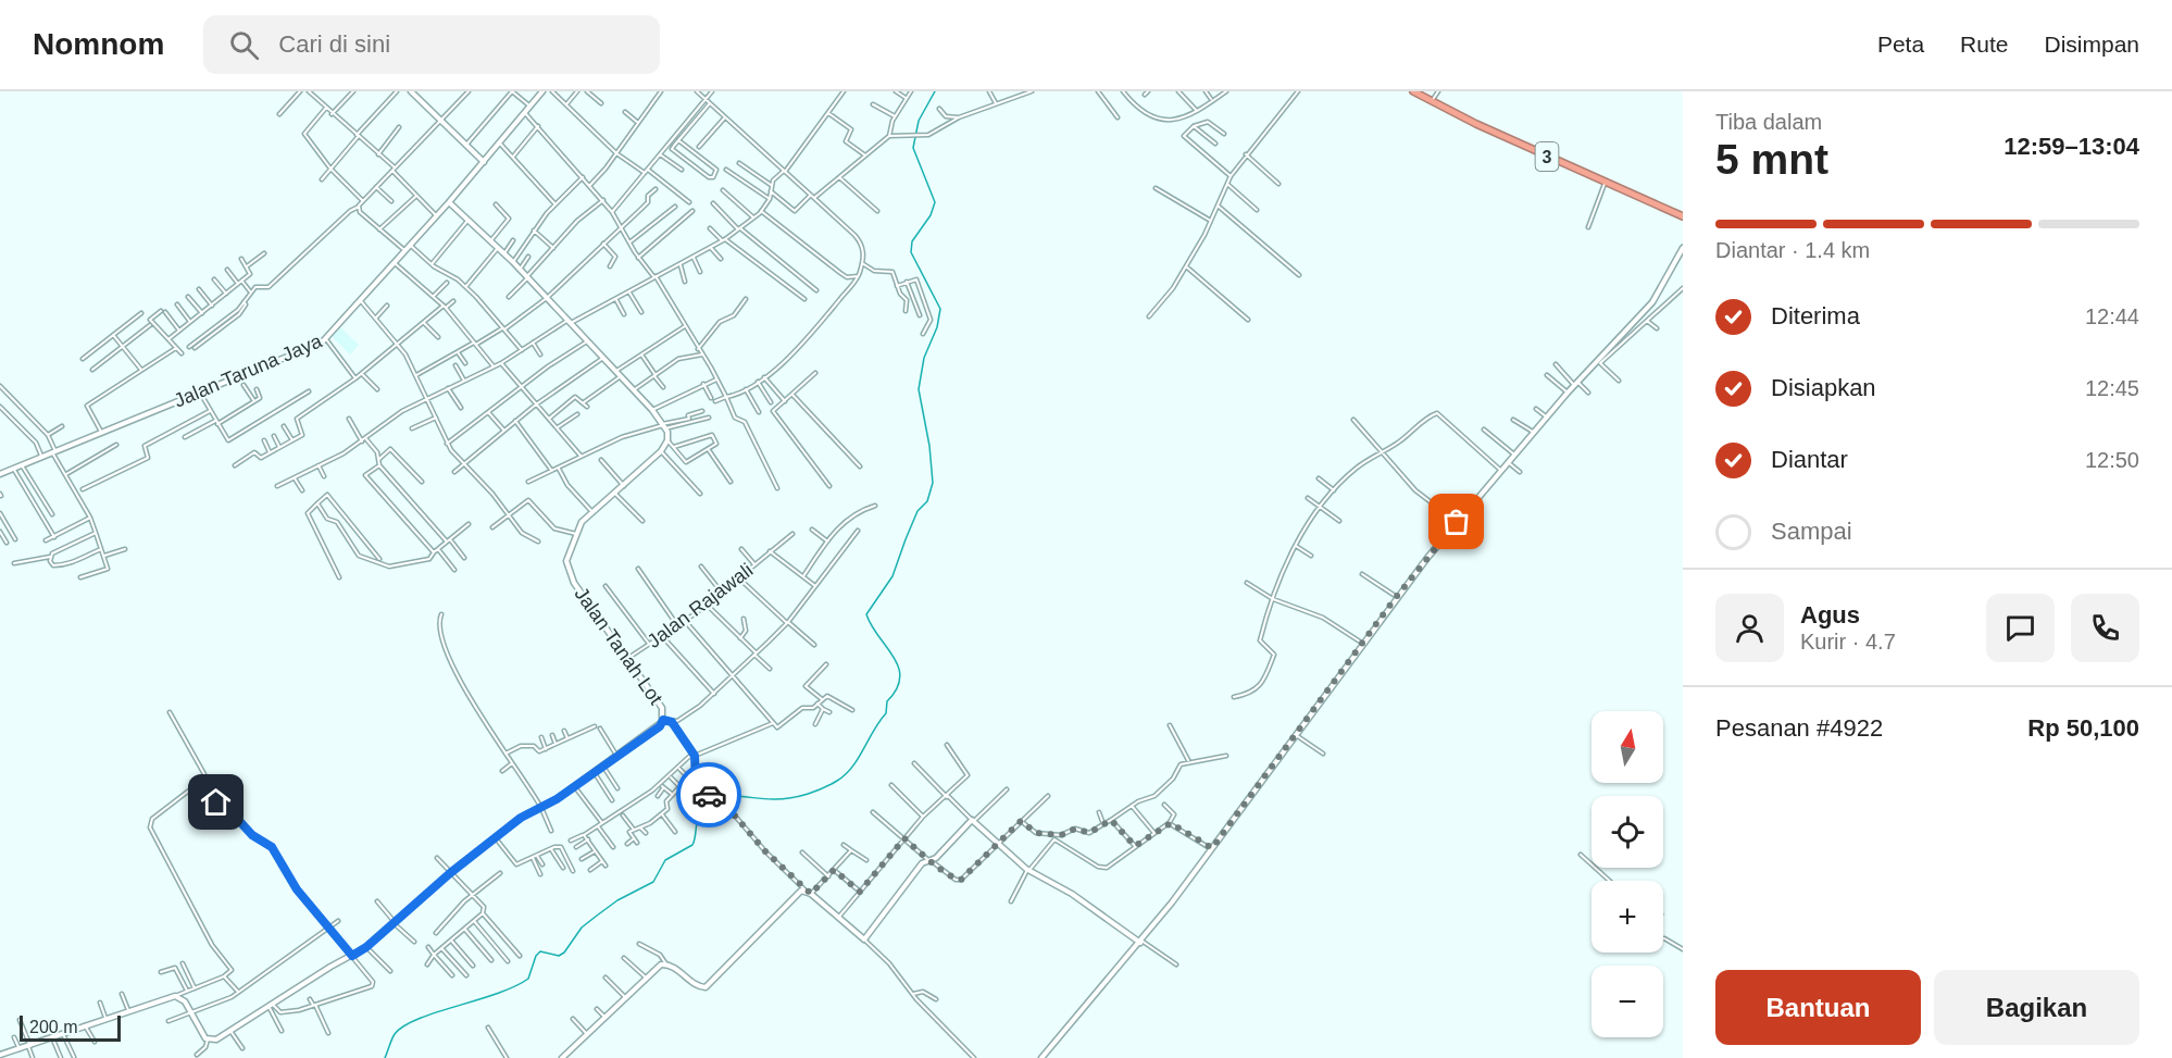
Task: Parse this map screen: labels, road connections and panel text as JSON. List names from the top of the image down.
{
  "streets": {
    "highway": ["3"],
    "street": ["Jalan Taruna Jaya", "Jalan Rajawali", "Jalan Tanah Lot"]
  },
  "crossings": [
    ["Jalan Rajawali", "Jalan Tanah Lot"]
  ],
  "scale_bar": "200 m",
  "north": "top",
  "page": {
    "header": "Nomnom",
    "search": "Cari di sini",
    "nav": ["Peta", "Rute", "Disimpan"],
    "heading": ["5 mnt", "Tiba dalam", "12:59–13:04"],
    "panel": [
      "Agus",
      "Kurir · 4.7",
      "Pesanan #4922",
      "Rp 50,100"
    ],
    "bar": "Diantar · 1.4 km",
    "list": [
      ["Diterima", "12:44"],
      ["Disiapkan", "12:45"],
      ["Diantar", "12:50"],
      "Sampai"
    ],
    "map_buttons": ["+", "−"],
    "buttons": ["Bantuan", "Bagikan"],
    "scale": "200 m"
  }
}
